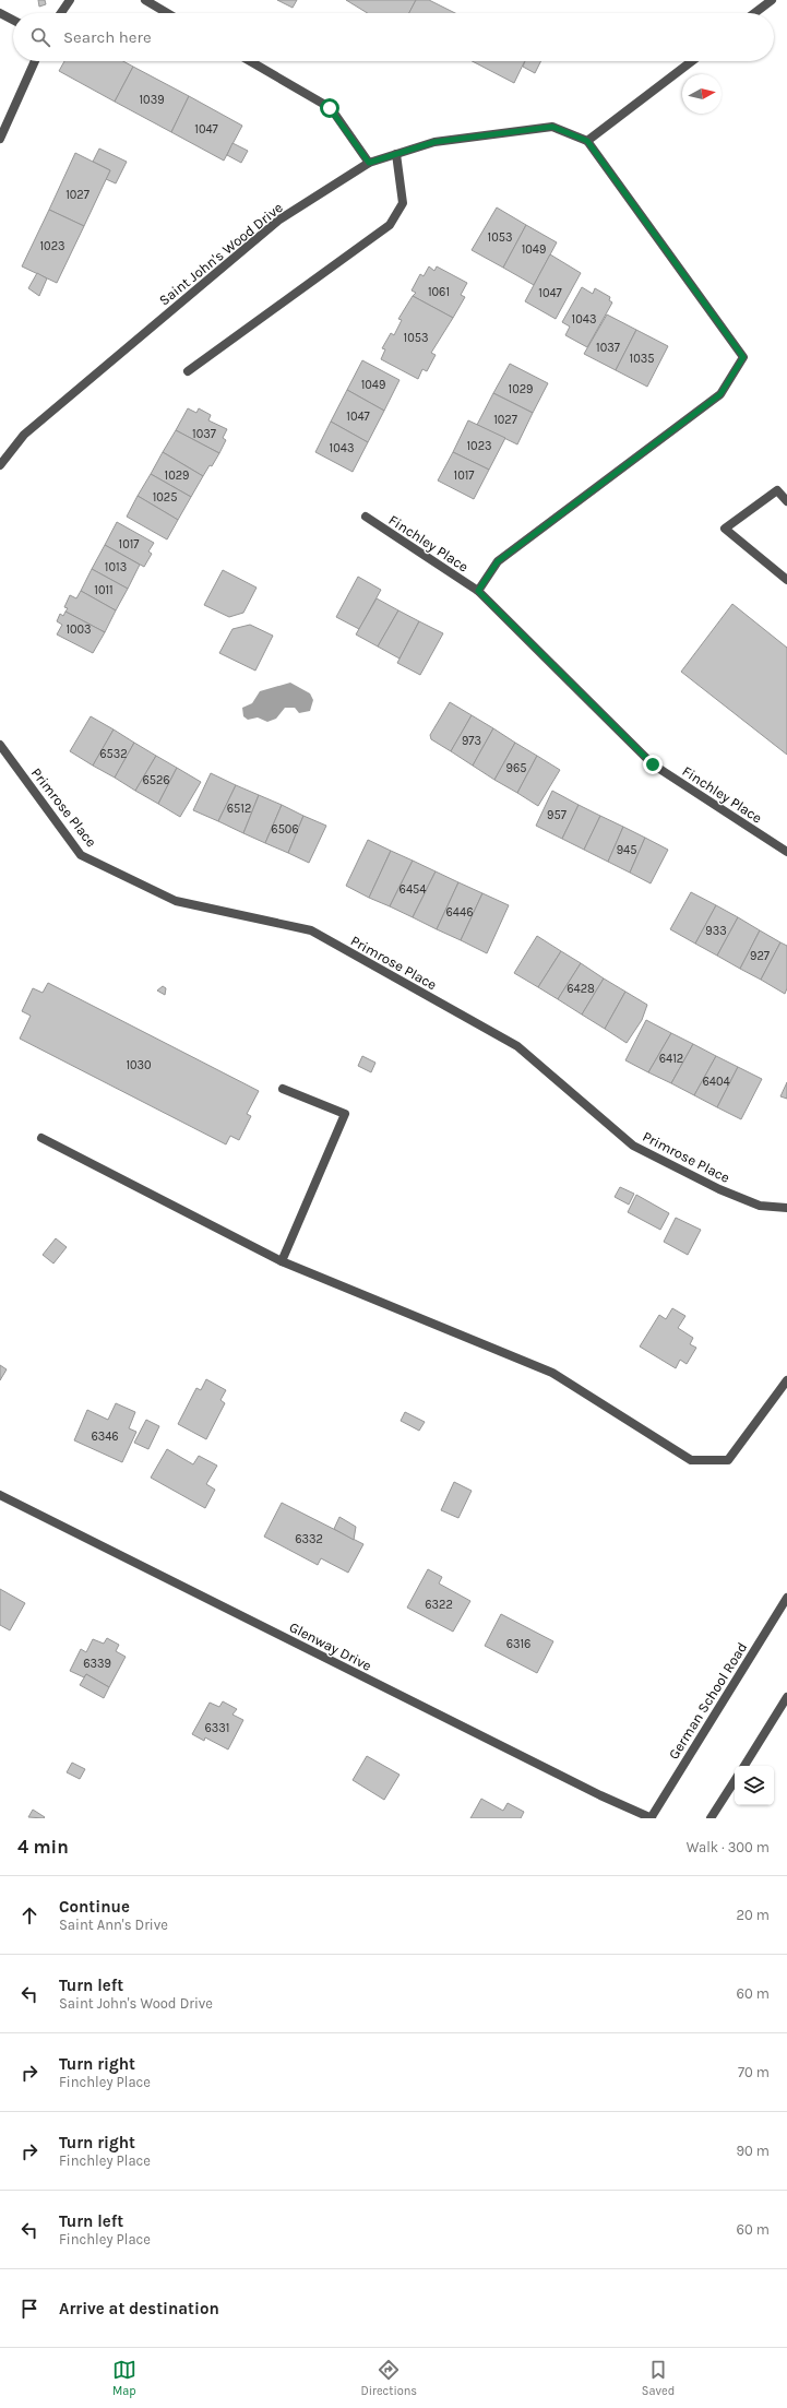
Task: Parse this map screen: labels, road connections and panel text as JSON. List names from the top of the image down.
{
  "streets": {
    "street": [
      "Saint John's Wood Drive",
      "Finchley Place",
      "Primrose Place",
      "Glenway Drive",
      "German School Road"
    ]
  },
  "crossings": [
    ["Glenway Drive", "German School Road"]
  ],
  "house_numbers": [
    "1039",
    "1047",
    "1027",
    "1053",
    "1023",
    "1049",
    "1061",
    "1047",
    "1043",
    "1053",
    "1037",
    "1035",
    "1049",
    "1029",
    "1047",
    "1027",
    "1037",
    "1023",
    "1043",
    "1029",
    "1017",
    "1025",
    "1017",
    "1013",
    "1011",
    "1003",
    "973",
    "6532",
    "965",
    "6526",
    "6512",
    "957",
    "6506",
    "945",
    "6454",
    "6446",
    "933",
    "927",
    "6428",
    "6412",
    "1030",
    "6404",
    "6346",
    "6332",
    "6322",
    "6316",
    "6339",
    "6331"
  ],
  "north": "right",
  "page": {
    "search": "Search here",
    "heading": ["4 min", "Walk · 300 m"],
    "list": [
      ["Continue", "Saint Ann's Drive", "20 m"],
      ["Turn left", "Saint John's Wood Drive", "60 m"],
      ["Turn right", "Finchley Place", "70 m"],
      ["Turn right", "Finchley Place", "90 m"],
      ["Turn left", "Finchley Place", "60 m"],
      "Arrive at destination"
    ],
    "nav": ["Map", "Directions", "Saved"]
  }
}
